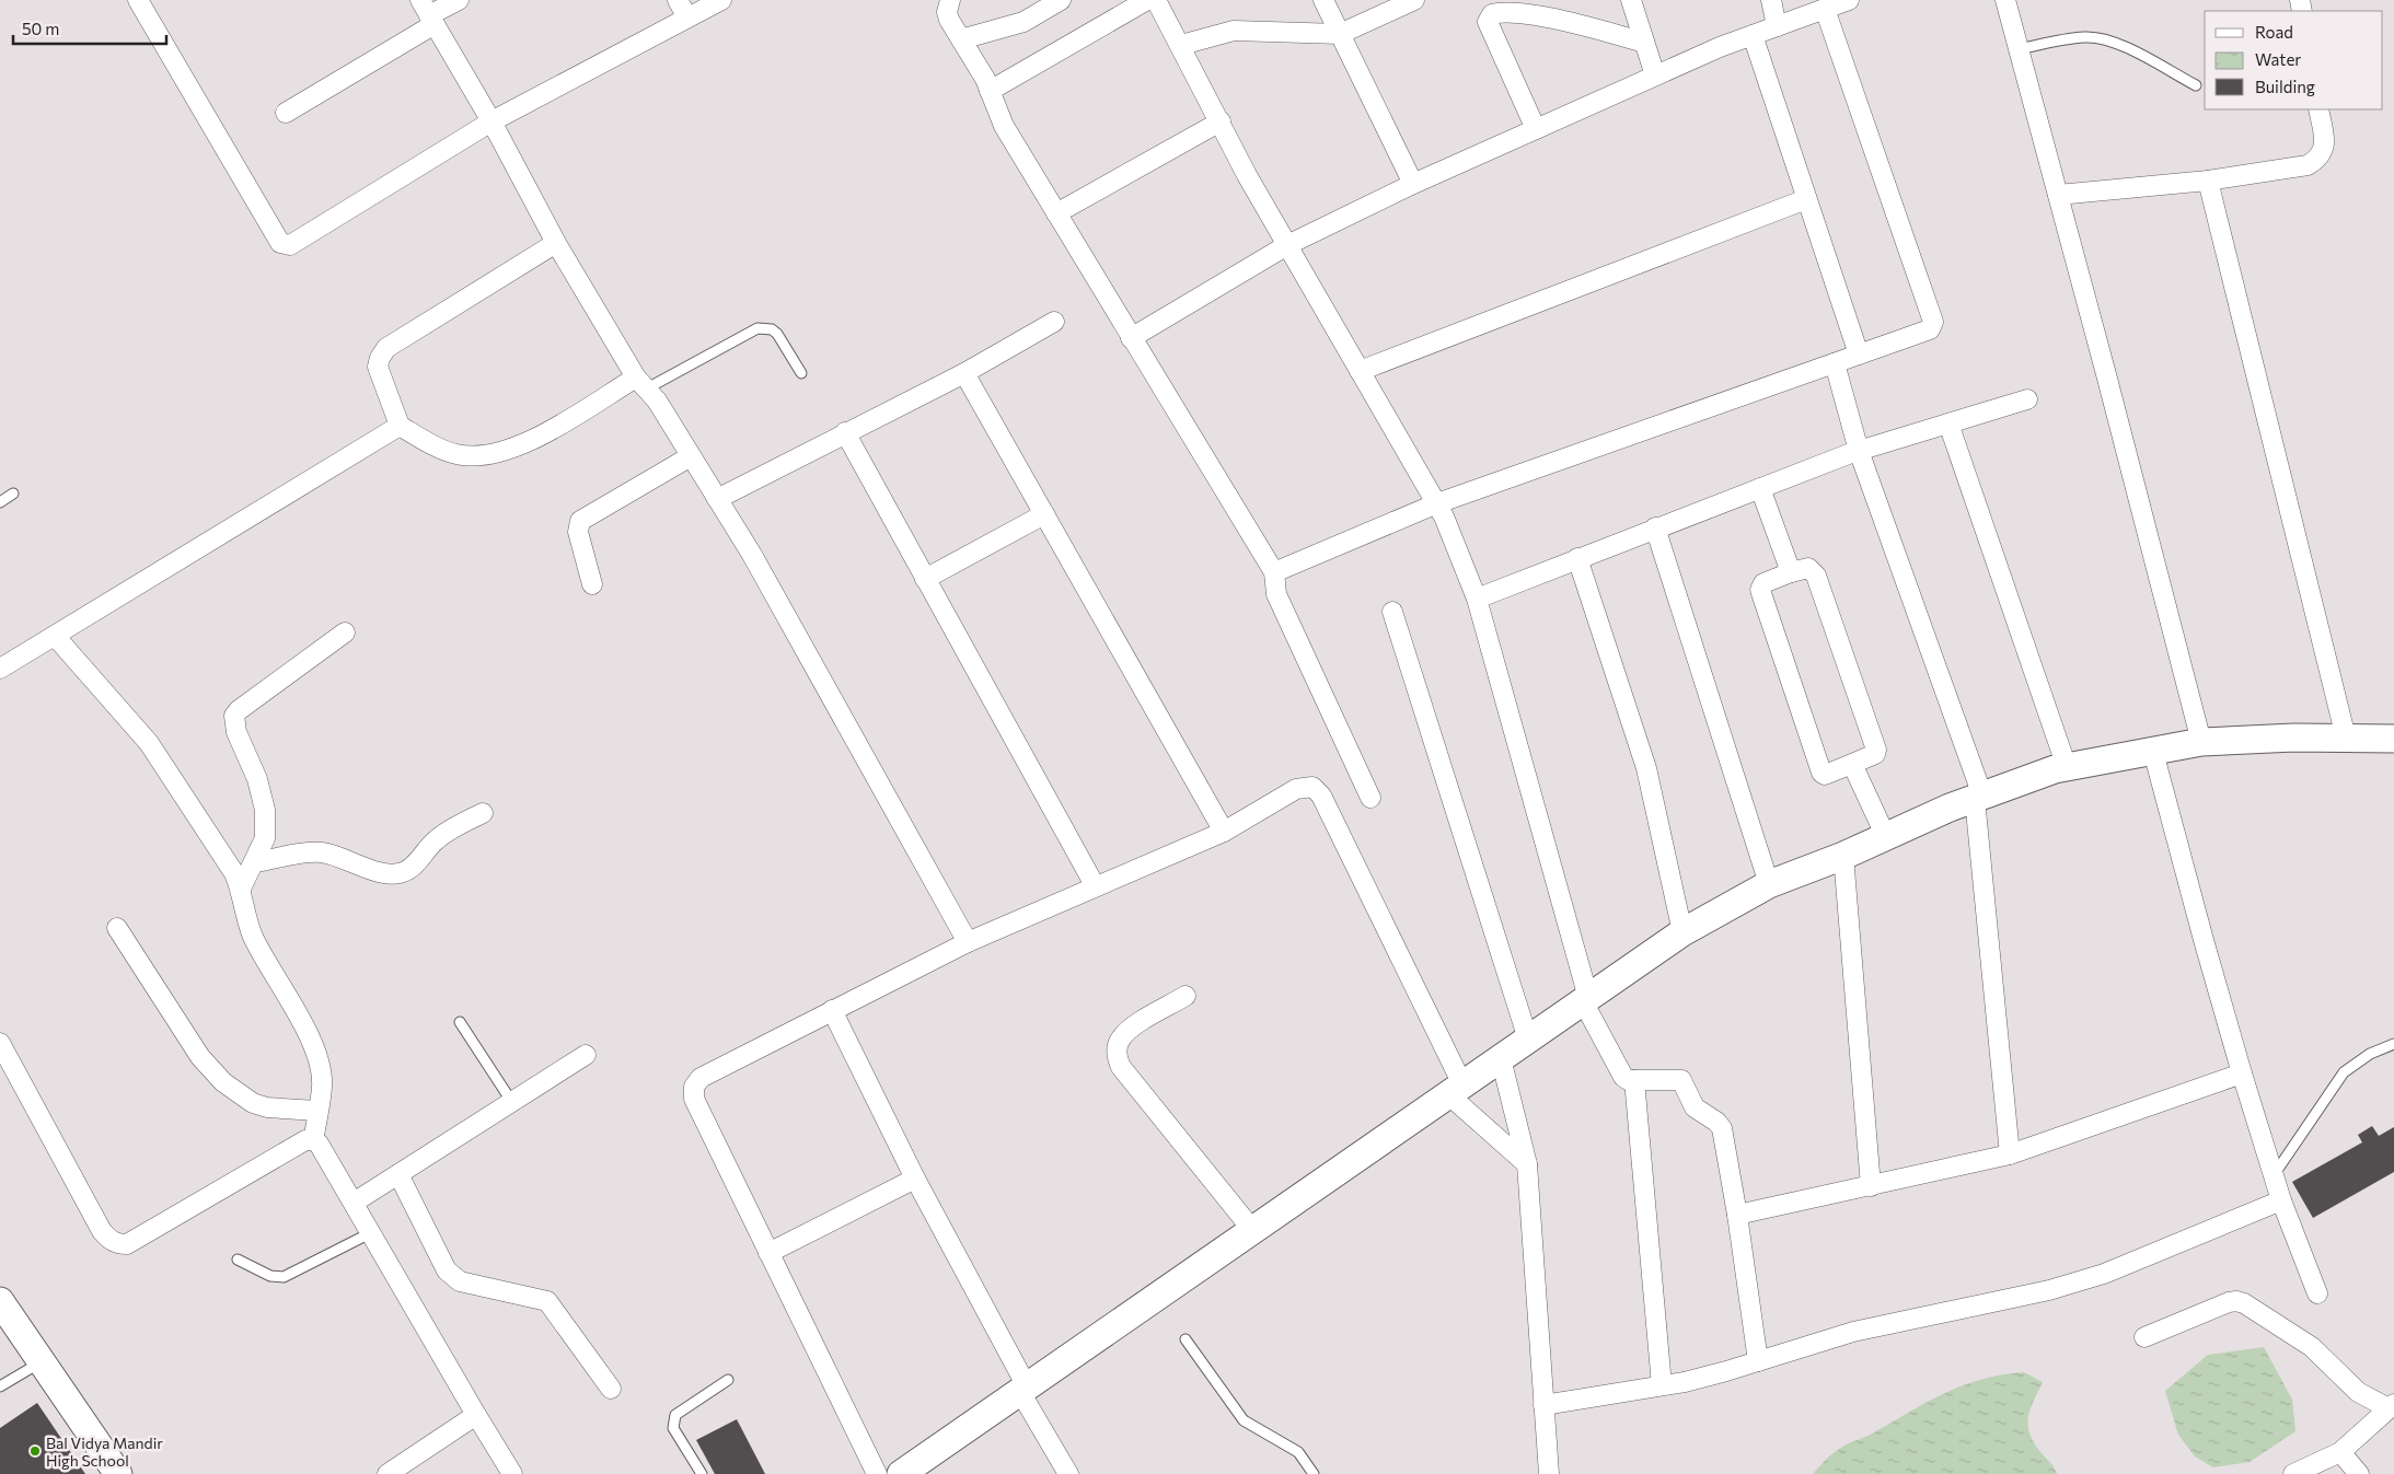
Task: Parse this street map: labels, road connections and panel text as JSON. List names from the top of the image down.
{
  "places": ["Bal Vidya Mandir High School"],
  "legend": ["Road", "Water", "Building"],
  "scale_bar": "50 m"
}
